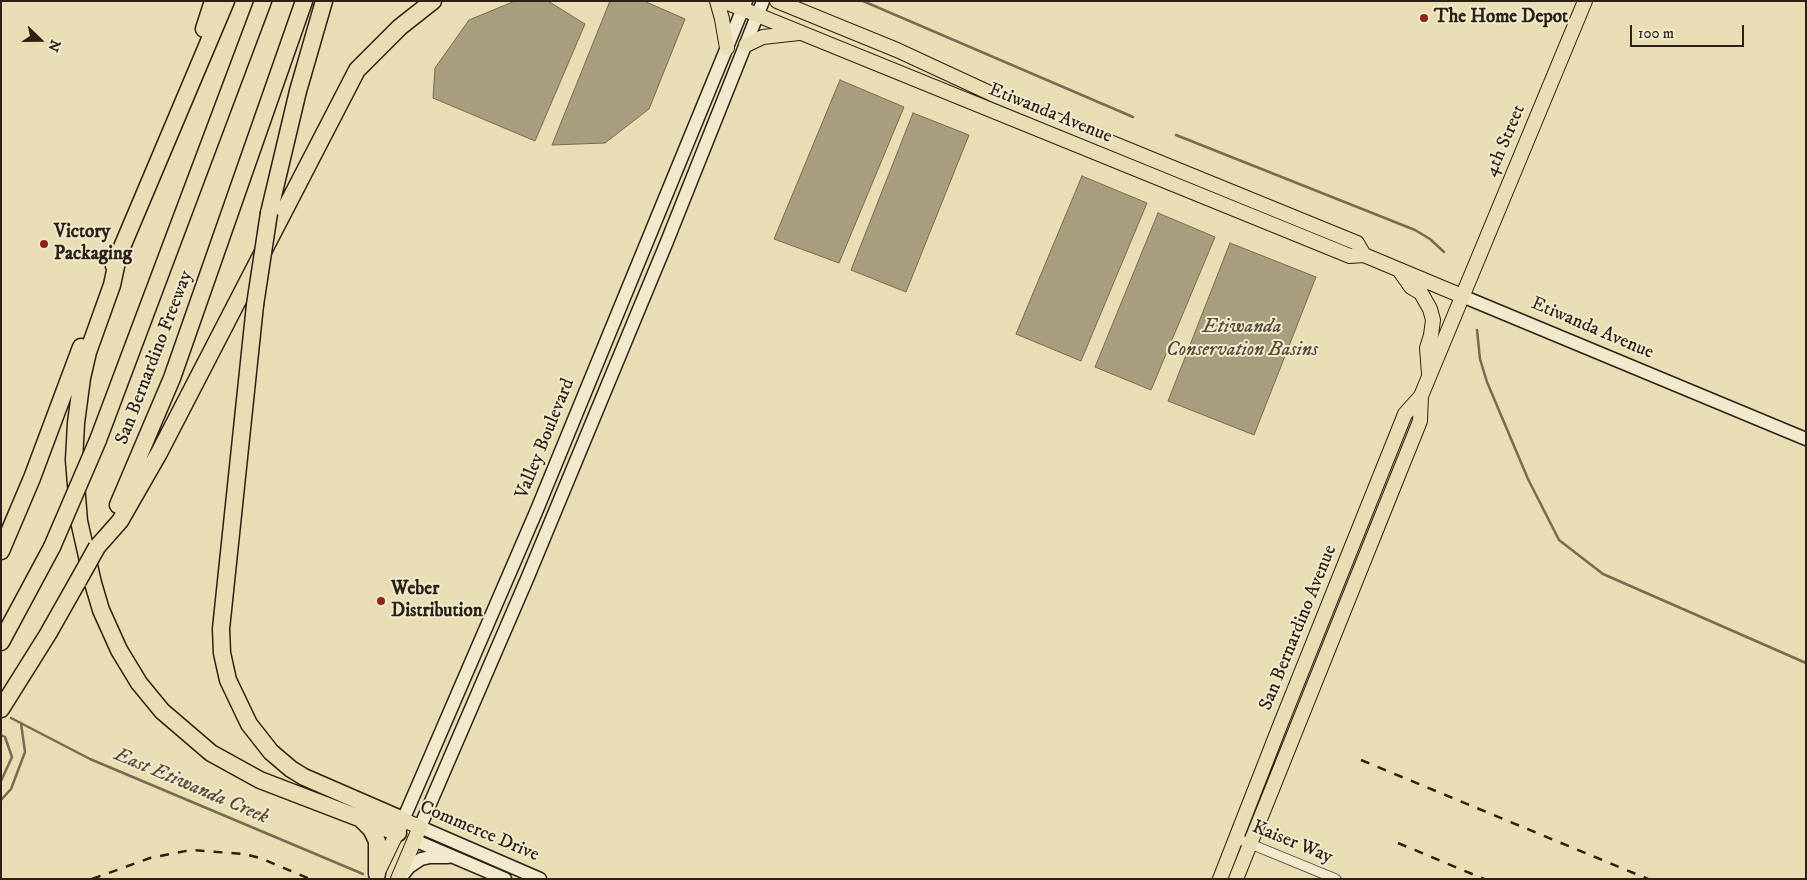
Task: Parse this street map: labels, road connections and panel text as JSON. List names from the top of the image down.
{
  "streets": {
    "highway": ["San Bernardino Freeway"],
    "main road": [
      "Etiwanda Avenue",
      "4th Street",
      "Valley Boulevard",
      "San Bernardino Avenue",
      "Commerce Drive"
    ],
    "street": ["Kaiser Way"]
  },
  "crossings": [
    ["Etiwanda Avenue", "4th Street"],
    ["Etiwanda Avenue", "Valley Boulevard"],
    ["Etiwanda Avenue", "San Bernardino Avenue"],
    ["4th Street", "San Bernardino Avenue"],
    ["Valley Boulevard", "Commerce Drive"],
    ["San Bernardino Avenue", "Kaiser Way"]
  ],
  "water": ["Etiwanda Conservation Basins", "East Etiwanda Creek"],
  "places": ["The Home Depot", "Victory Packaging", "Weber Distribution"],
  "scale_bar": "100 m",
  "north": "right"
}
